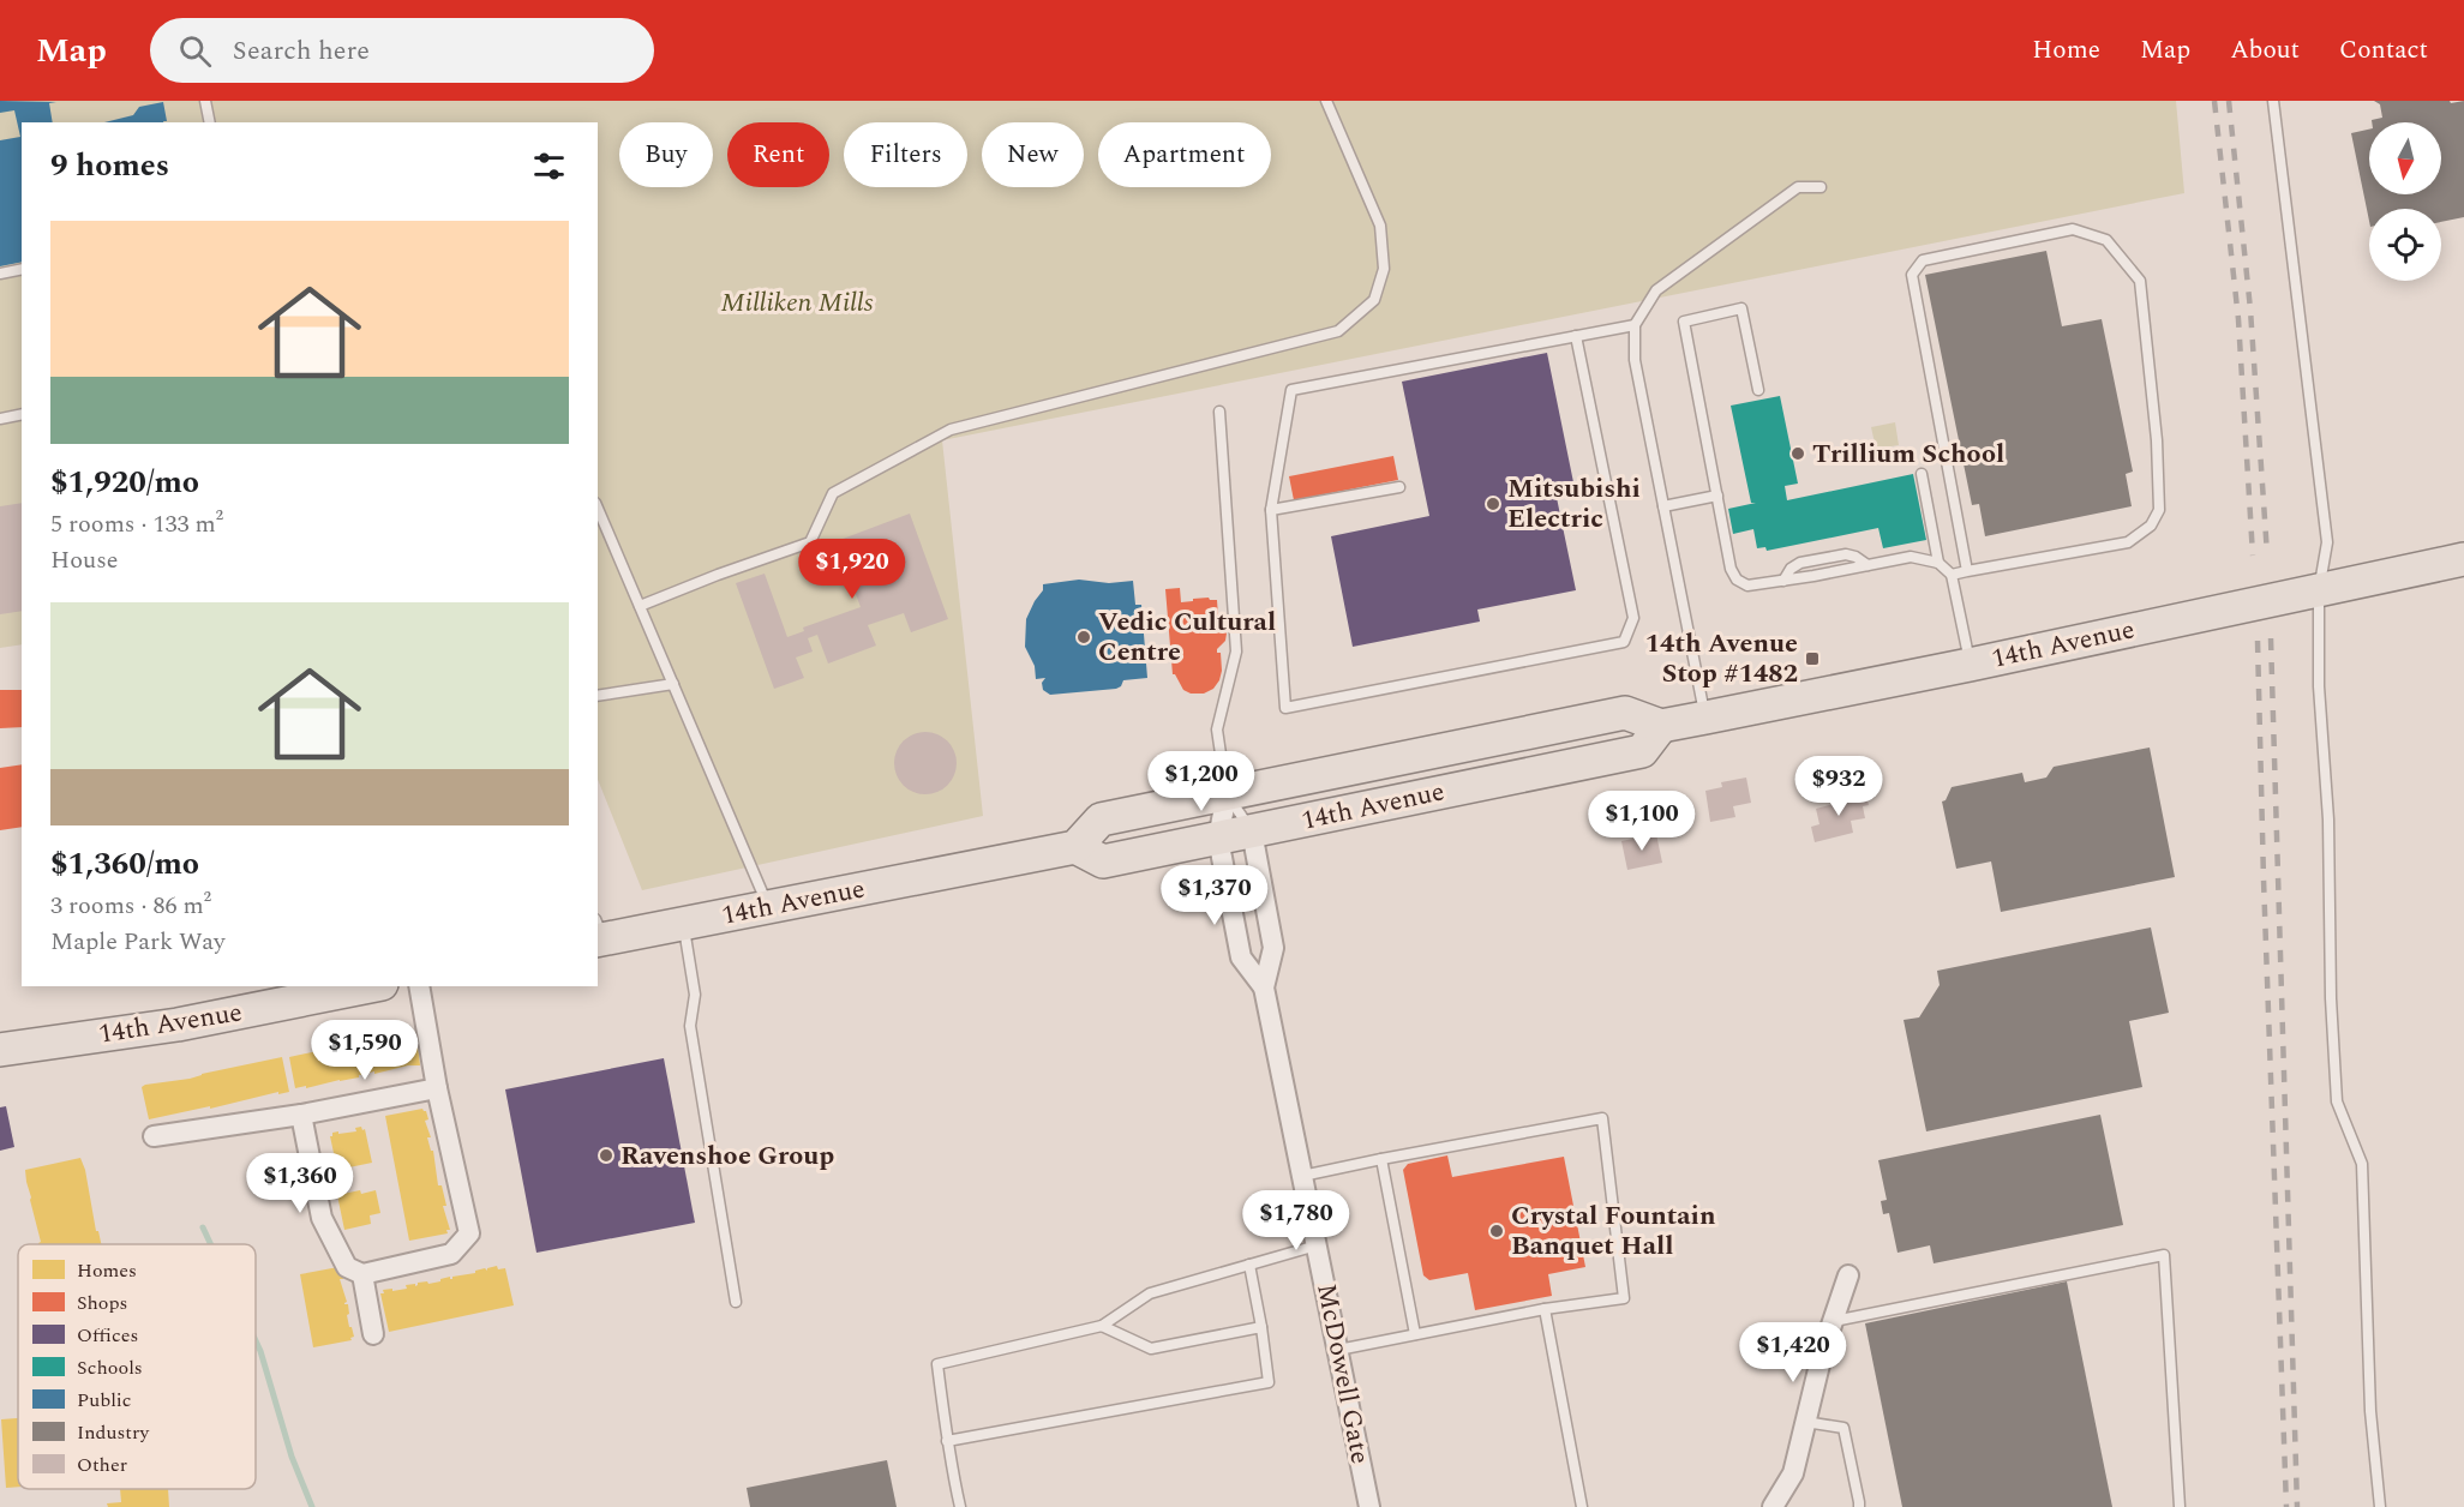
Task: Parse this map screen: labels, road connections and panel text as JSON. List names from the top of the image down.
{
  "streets": {
    "main road": ["14th Avenue"],
    "street": ["McDowell Gate"]
  },
  "crossings": [
    ["14th Avenue", "McDowell Gate"]
  ],
  "parks": ["Milliken Mills"],
  "places": {
    "other": [
      "Trillium School",
      "Mitsubishi Electric",
      "Vedic Cultural Centre",
      "Ravenshoe Group",
      "Crystal Fountain Banquet Hall"
    ],
    "transit": ["14th Avenue Stop #1482"]
  },
  "legend": [
    "Homes",
    "Shops",
    "Offices",
    "Schools",
    "Public",
    "Industry",
    "Other"
  ],
  "north": "bottom",
  "page": {
    "header": "Map",
    "search": "Search here",
    "nav": [
      "Home",
      "Map",
      "About",
      "Contact"
    ],
    "chip": [
      "Buy",
      "Rent",
      "Filters",
      "New",
      "Apartment"
    ],
    "heading": "9 homes",
    "list": [
      {
        "name": "$1,920/mo",
        "note": "5 rooms · 133 m² · House"
      },
      {
        "name": "$1,360/mo",
        "note": "3 rooms · 86 m² · Maple Park Way"
      }
    ],
    "price": [
      "$1,920",
      "$1,200",
      "$932",
      "$1,100",
      "$1,370",
      "$1,590",
      "$1,360",
      "$1,780",
      "$1,420"
    ]
  }
}
